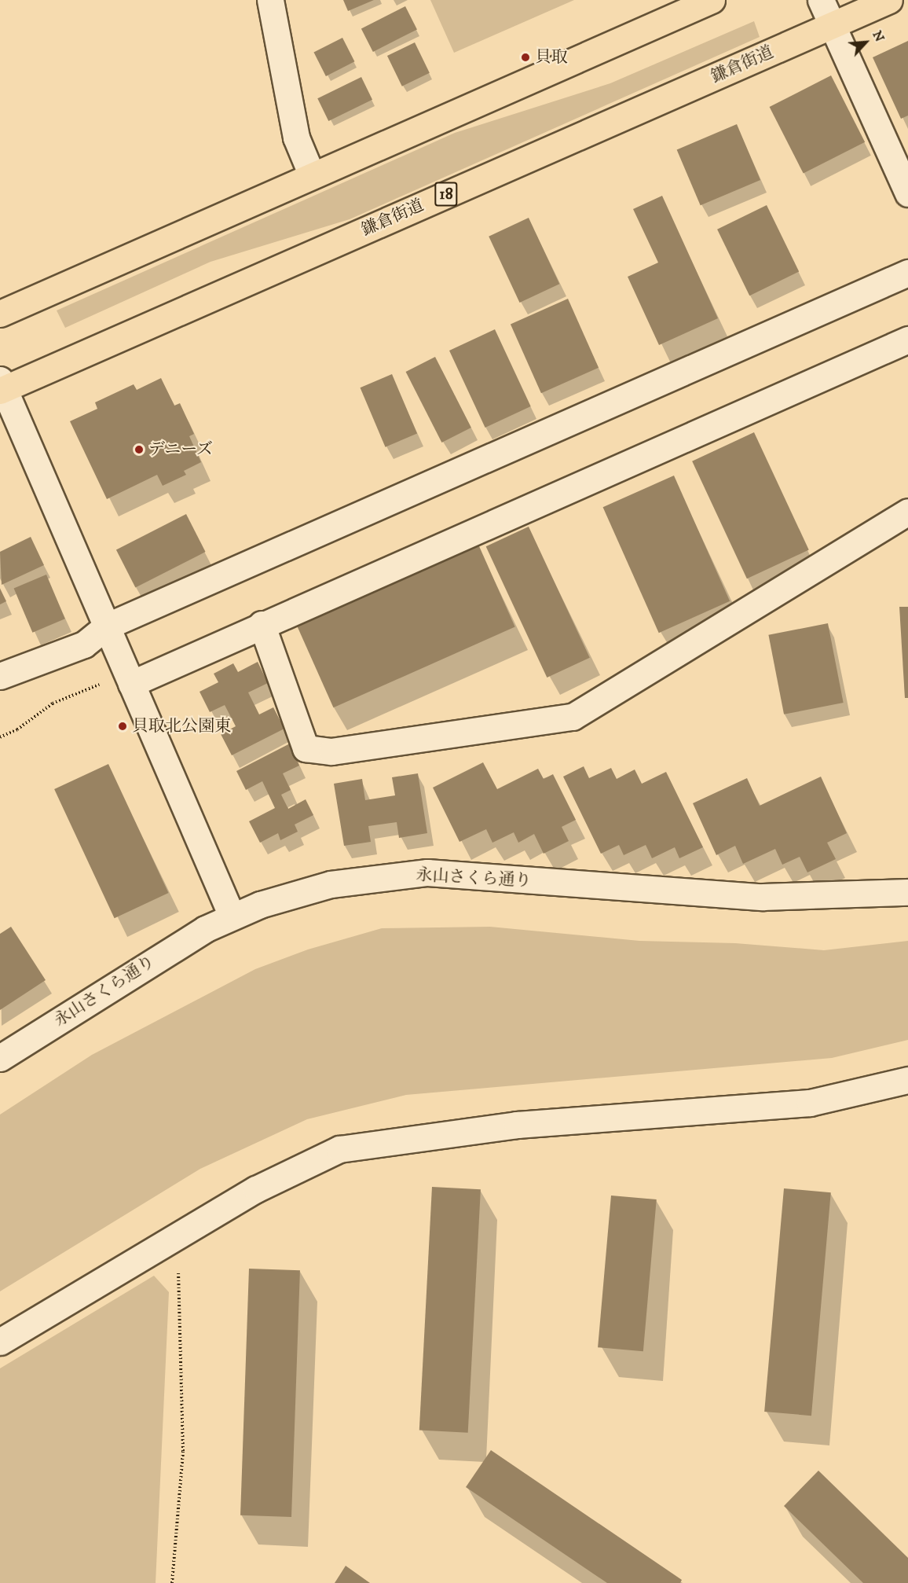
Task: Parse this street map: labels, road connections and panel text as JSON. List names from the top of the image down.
{
  "streets": {
    "main road": ["鎌倉街道", "18"],
    "street": ["永山さくら通り"]
  },
  "places": ["貝取", "デニーズ", "貝取北公園東"],
  "north": "top right"
}
